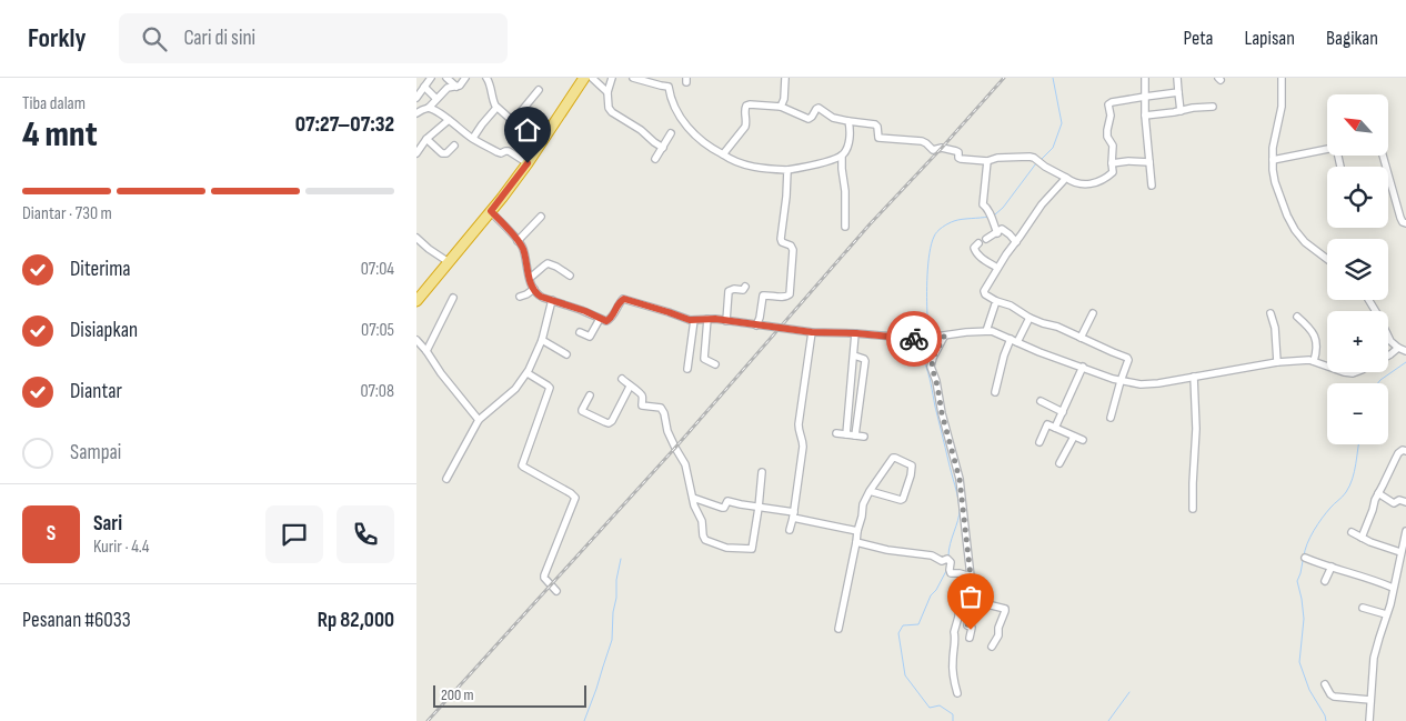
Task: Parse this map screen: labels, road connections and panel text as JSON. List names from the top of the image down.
{
  "scale_bar": "200 m",
  "north": "top left",
  "page": {
    "header": "Forkly",
    "search": "Cari di sini",
    "nav": ["Peta", "Lapisan", "Bagikan"],
    "heading": ["4 mnt", "Tiba dalam", "07:27–07:32"],
    "panel": [
      "Sari",
      "Kurir · 4.4",
      "Pesanan #6033",
      "Rp 82,000"
    ],
    "map_buttons": ["+", "−"],
    "bar": "Diantar · 730 m",
    "list": [
      ["Diterima", "07:04"],
      ["Disiapkan", "07:05"],
      ["Diantar", "07:08"],
      "Sampai"
    ],
    "round": "S",
    "scale": "200 m"
  }
}
